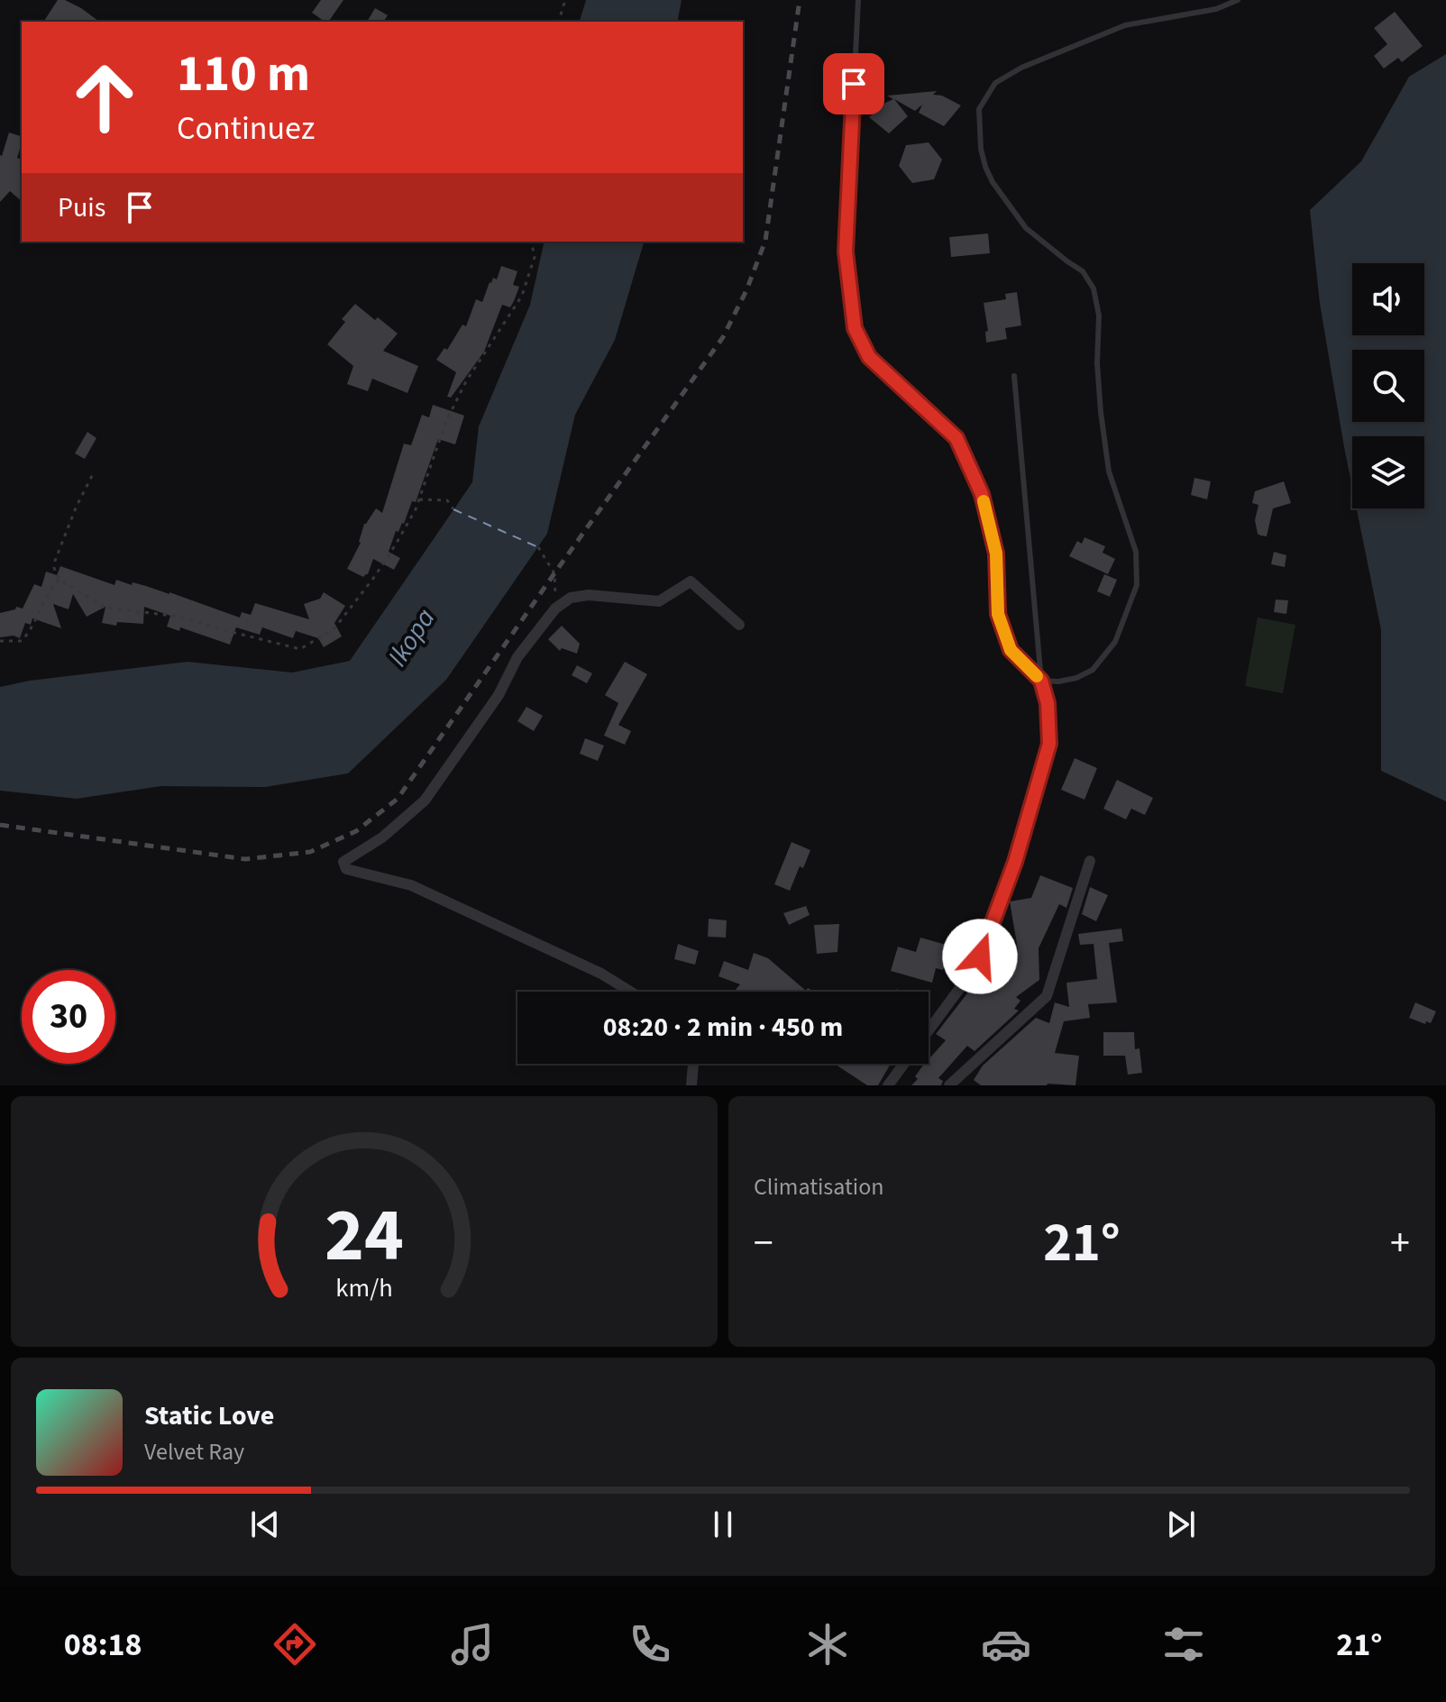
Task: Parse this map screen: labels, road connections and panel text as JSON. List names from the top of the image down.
{
  "water": ["Ikopa"],
  "page": {
    "turn": ["110 m", "Continuez"],
    "then": "Puis",
    "limit": "30",
    "trip": "08:20 · 2 min · 450 m",
    "tile": "Climatisation",
    "heat": ["−", "21°", "+"],
    "song": ["Static Love", "Velvet Ray"],
    "tabs": ["08:18", "21°"],
    "gauge": ["24", "km/h"]
  }
}
